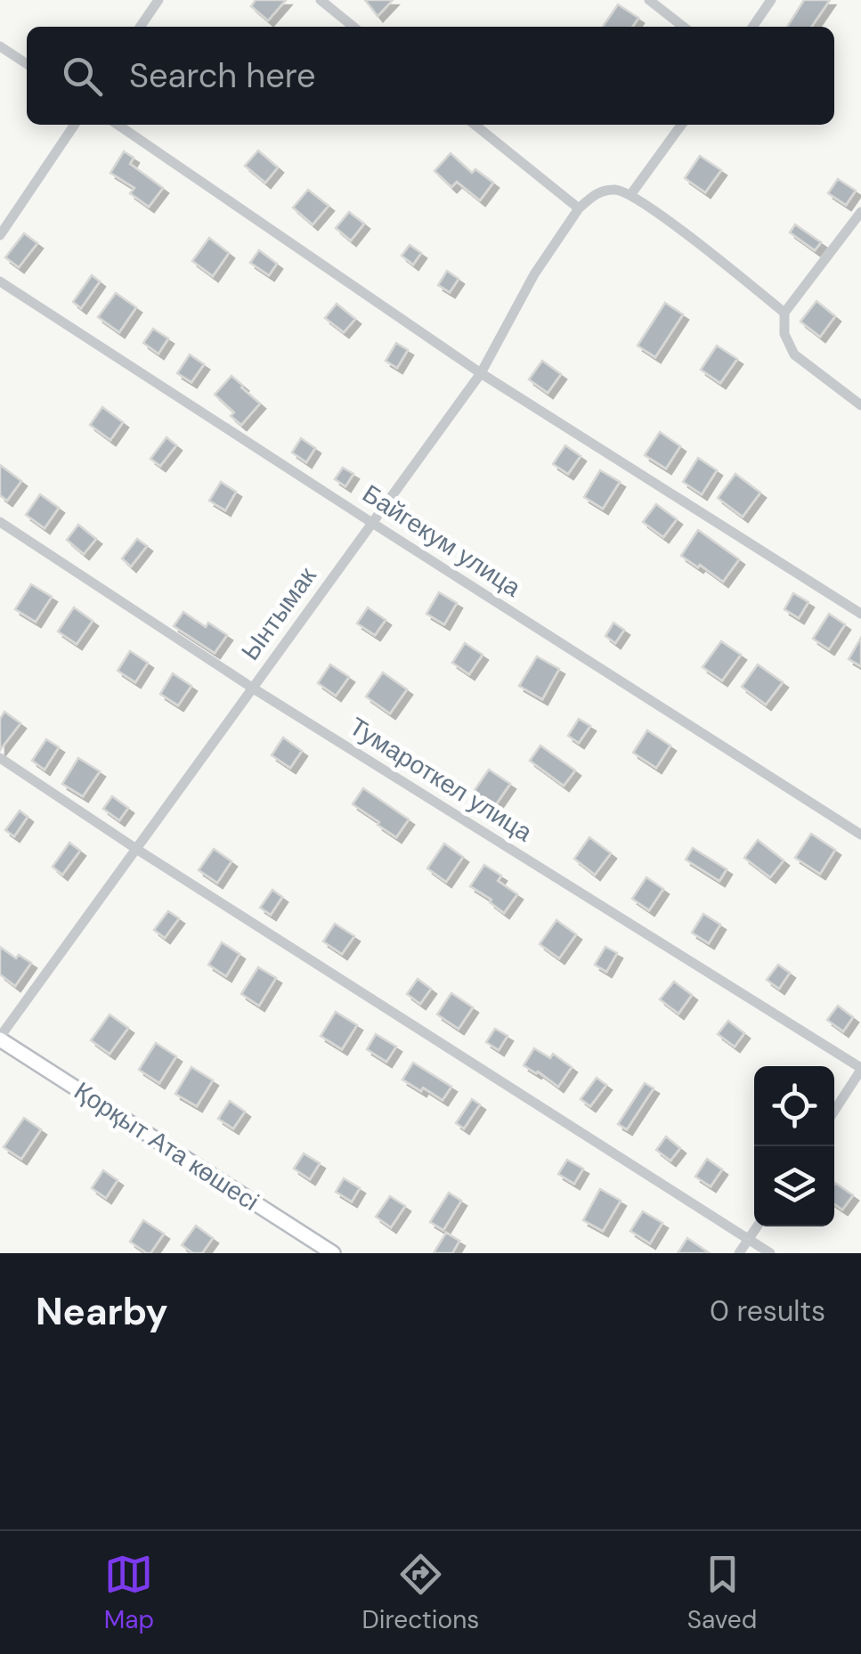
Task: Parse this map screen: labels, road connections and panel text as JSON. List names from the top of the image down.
{
  "streets": {
    "main road": ["Қорқыт Ата көшесі"],
    "street": ["Байгекум улица", "Ынтымак", "Тумароткел улица"]
  },
  "crossings": [
    ["Байгекум улица", "Ынтымак"],
    ["Ынтымак", "Тумароткел улица"],
    ["Ынтымак", "Қорқыт Ата көшесі"]
  ],
  "page": {
    "search": "Search here",
    "heading": ["Nearby", "0 results"],
    "nav": ["Map", "Directions", "Saved"]
  }
}
